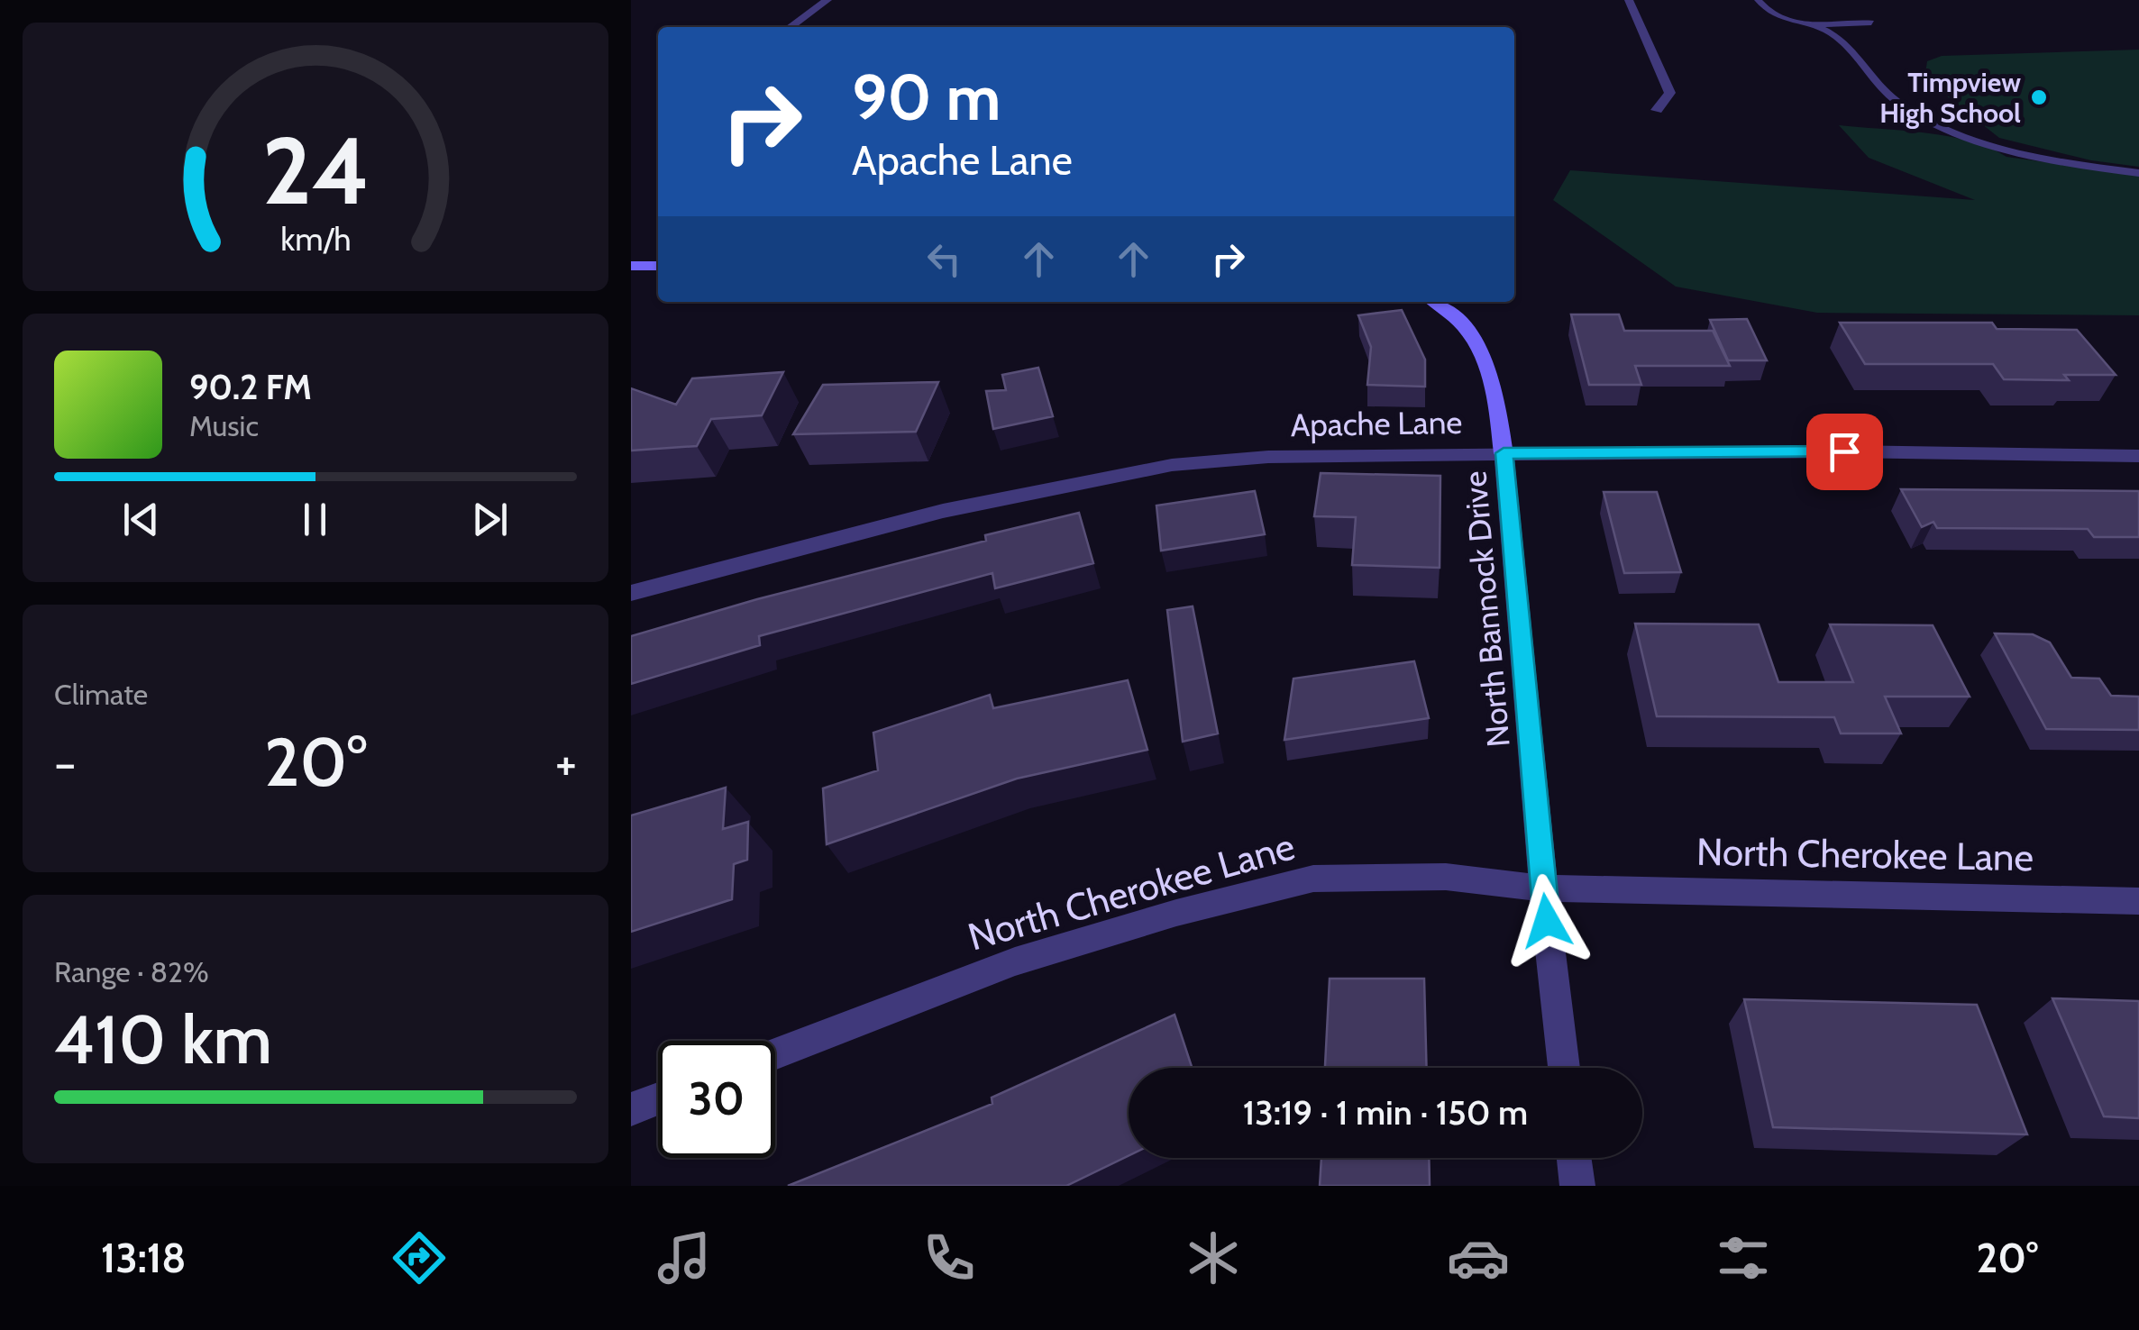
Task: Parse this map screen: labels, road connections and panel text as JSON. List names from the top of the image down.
{
  "streets": {
    "street": ["Apache Lane", "North Bannock Drive", "North Cherokee Lane"]
  },
  "crossings": [
    ["Apache Lane", "North Bannock Drive"],
    ["North Bannock Drive", "North Cherokee Lane"]
  ],
  "places": ["Timpview High School"],
  "page": {
    "turn": ["90 m", "Apache Lane"],
    "song": ["90.2 FM", "Music"],
    "tile": [
      "Climate",
      ["Range · 82%", "410 km"]
    ],
    "heat": ["−", "20°", "+"],
    "limit": "30",
    "trip": "13:19 · 1 min · 150 m",
    "tabs": ["13:18", "20°"],
    "gauge": ["24", "km/h"]
  }
}
